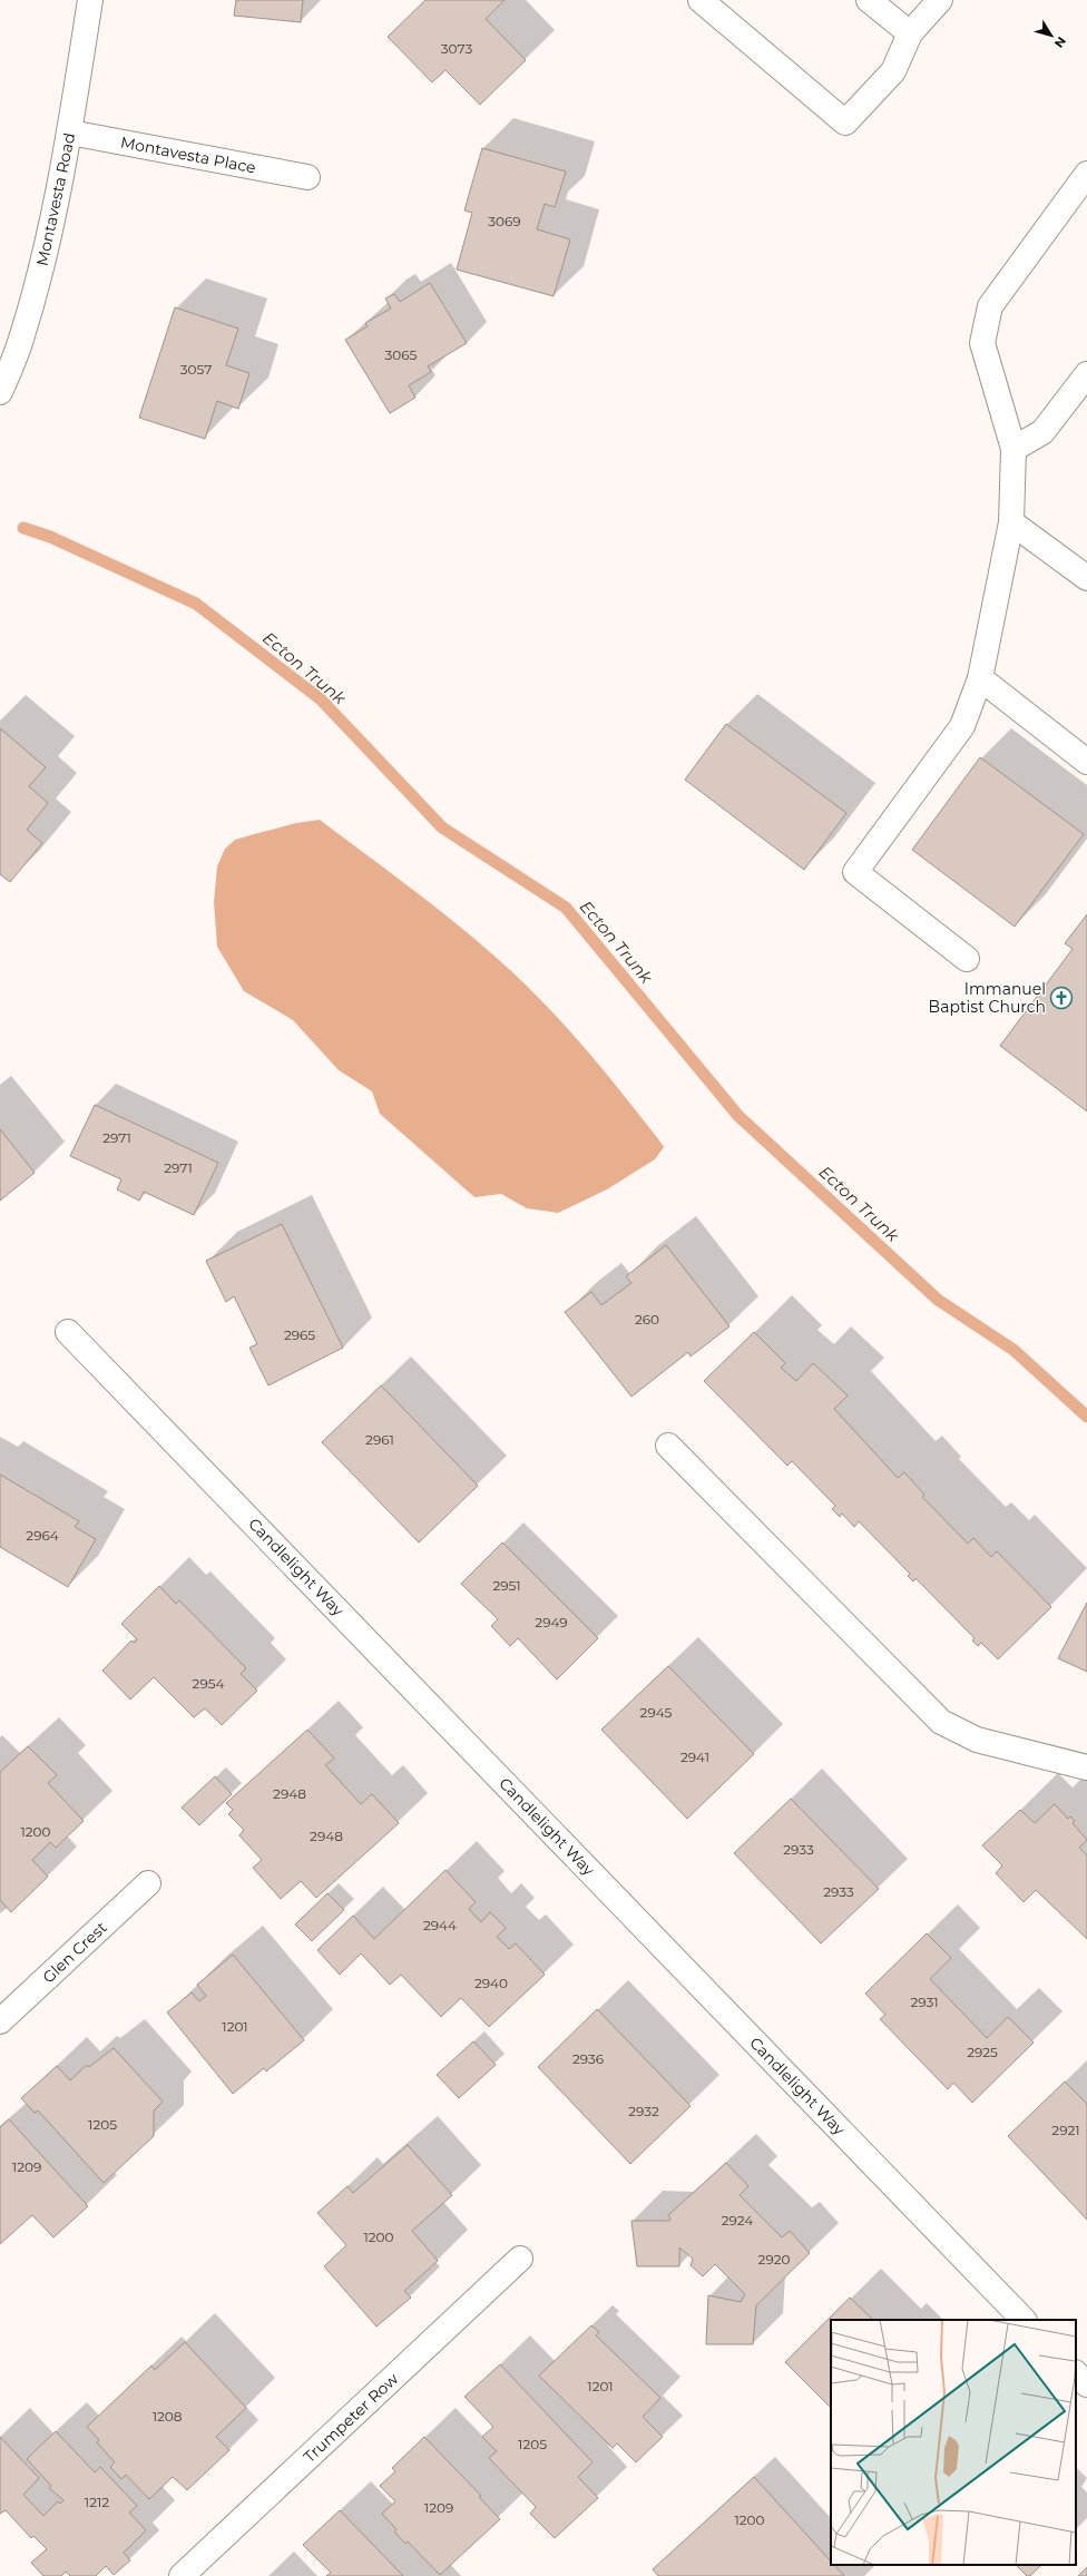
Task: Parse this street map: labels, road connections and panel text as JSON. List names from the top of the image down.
{
  "streets": {
    "street": [
      "Montavesta Place",
      "Montavesta Road",
      "Candlelight Way",
      "Glen Crest",
      "Trumpeter Row"
    ]
  },
  "crossings": [
    ["Montavesta Place", "Montavesta Road"]
  ],
  "water": ["Ecton Trunk"],
  "places": {
    "church": ["Immanuel Baptist Church"]
  },
  "house_numbers": [
    "3073",
    "3069",
    "3065",
    "3057",
    "2971",
    "2971",
    "260",
    "2965",
    "2961",
    "2964",
    "2951",
    "2949",
    "2954",
    "2945",
    "2941",
    "2948",
    "1200",
    "2948",
    "2933",
    "2933",
    "2944",
    "2940",
    "2931",
    "1201",
    "2925",
    "2936",
    "2932",
    "1205",
    "2921",
    "1209",
    "2924",
    "1200",
    "2920",
    "1201",
    "1208",
    "1205",
    "1212",
    "1209",
    "1200"
  ],
  "north": "bottom right"
}
